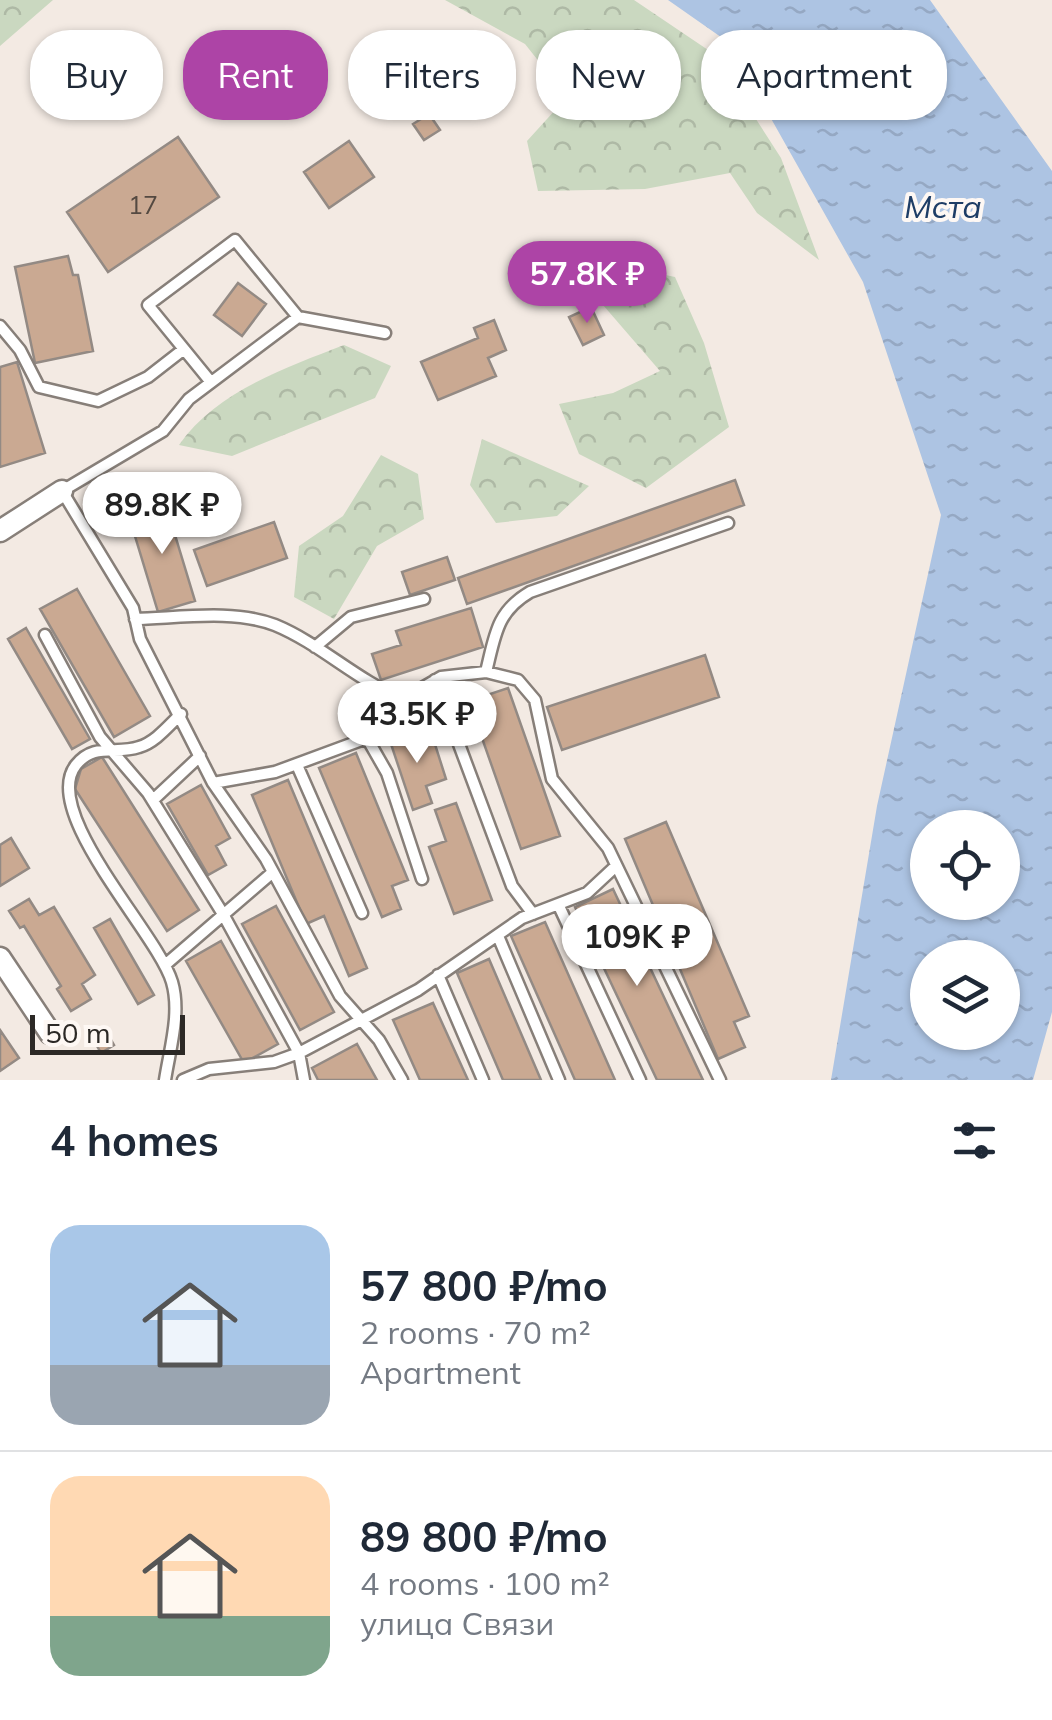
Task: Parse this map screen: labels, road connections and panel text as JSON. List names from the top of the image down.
{
  "water": ["Мста"],
  "house_numbers": ["17"],
  "scale_bar": "50 m",
  "page": {
    "chip": [
      "Buy",
      "Rent",
      "Filters",
      "New",
      "Apartment"
    ],
    "price": [
      "57.8K ₽",
      "89.8K ₽",
      "43.5K ₽",
      "109K ₽"
    ],
    "scale": "50 m",
    "heading": "4 homes",
    "list": [
      {
        "name": "57 800 ₽/mo",
        "note": "2 rooms · 70 m² · Apartment"
      },
      {
        "name": "89 800 ₽/mo",
        "note": "4 rooms · 100 m² · улица Связи"
      }
    ]
  }
}
